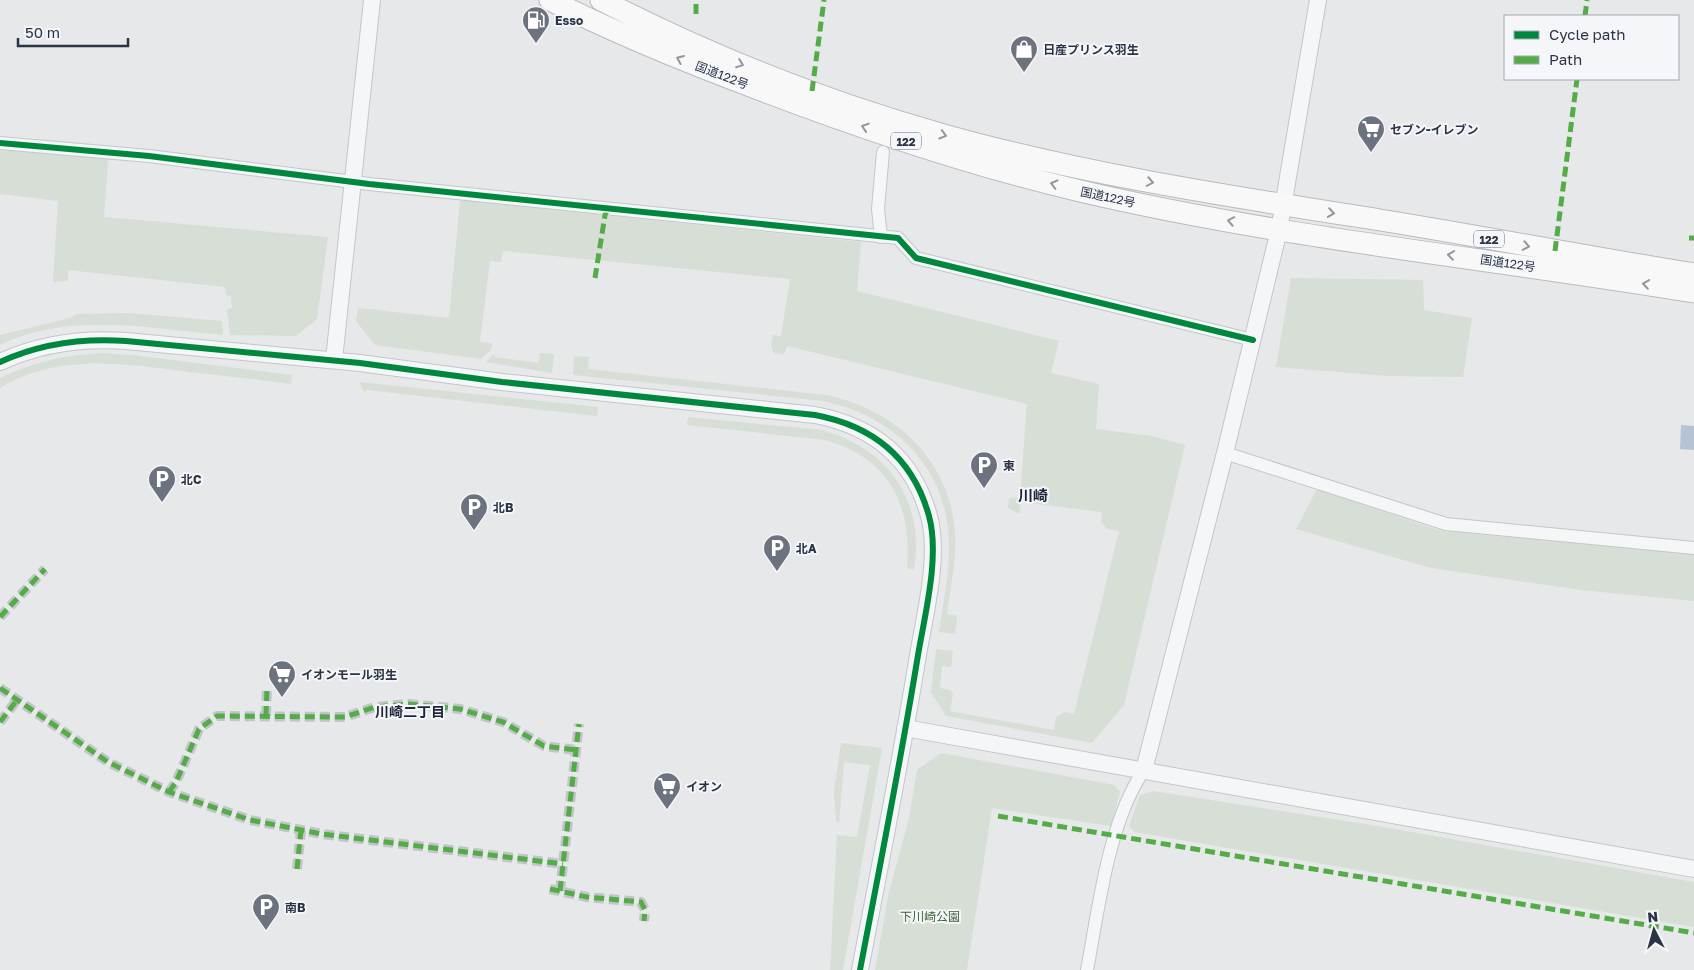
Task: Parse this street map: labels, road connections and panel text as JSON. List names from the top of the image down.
{
  "streets": {
    "highway": ["国道122号", "122"]
  },
  "districts": ["川崎", "川崎二丁目"],
  "parks": ["下川崎公園"],
  "places": {
    "fuel station": ["Esso"],
    "shop": ["日産プリンス羽生"],
    "supermarket": ["セブン-イレブン", "イオンモール羽生", "イオン"],
    "parking": [
      "東",
      "北C",
      "北B",
      "北A",
      "南B"
    ]
  },
  "legend": ["Cycle path", "Path"],
  "scale_bar": "50 m",
  "north": "top"
}
